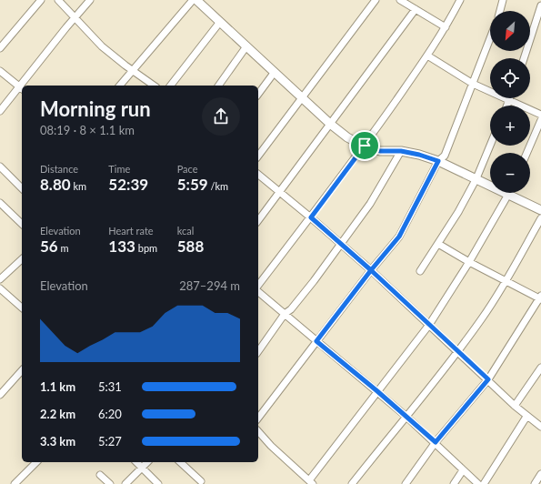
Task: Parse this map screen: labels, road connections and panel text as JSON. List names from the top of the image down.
{
  "north": "bottom left",
  "page": {
    "map_buttons": ["+", "−"],
    "heading": ["Morning run", "08:19 · 8 × 1.1 km"],
    "stats": [
      ["Distance", "8.80 km"],
      ["Time", "52:39"],
      ["Pace", "5:59 /km"],
      ["Elevation", "56 m"],
      ["Heart rate", "133 bpm"],
      ["kcal", "588"]
    ],
    "chart": ["Elevation", "287–294 m"],
    "list": [
      {
        "name": "1.1 km",
        "note": "5:31"
      },
      {
        "name": "2.2 km",
        "note": "6:20"
      },
      {
        "name": "3.3 km",
        "note": "5:27"
      }
    ]
  }
}
